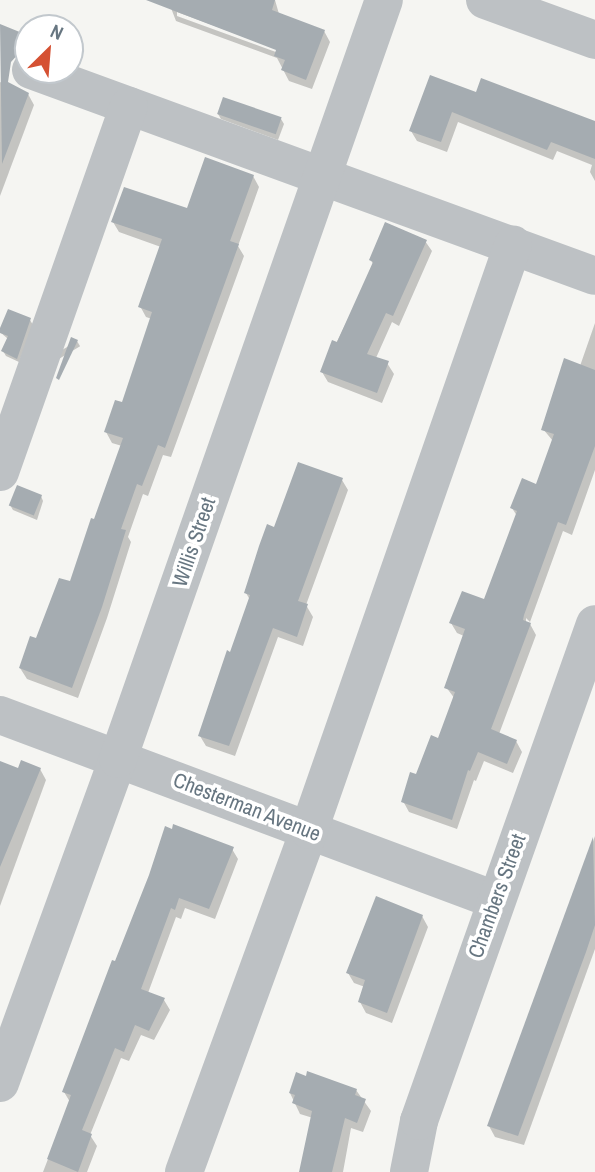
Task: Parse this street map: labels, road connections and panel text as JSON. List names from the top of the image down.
{
  "streets": {
    "street": ["Willis Street", "Chesterman Avenue", "Chambers Street"]
  },
  "crossings": [
    ["Willis Street", "Chesterman Avenue"],
    ["Chesterman Avenue", "Chambers Street"]
  ],
  "north": "top right"
}
